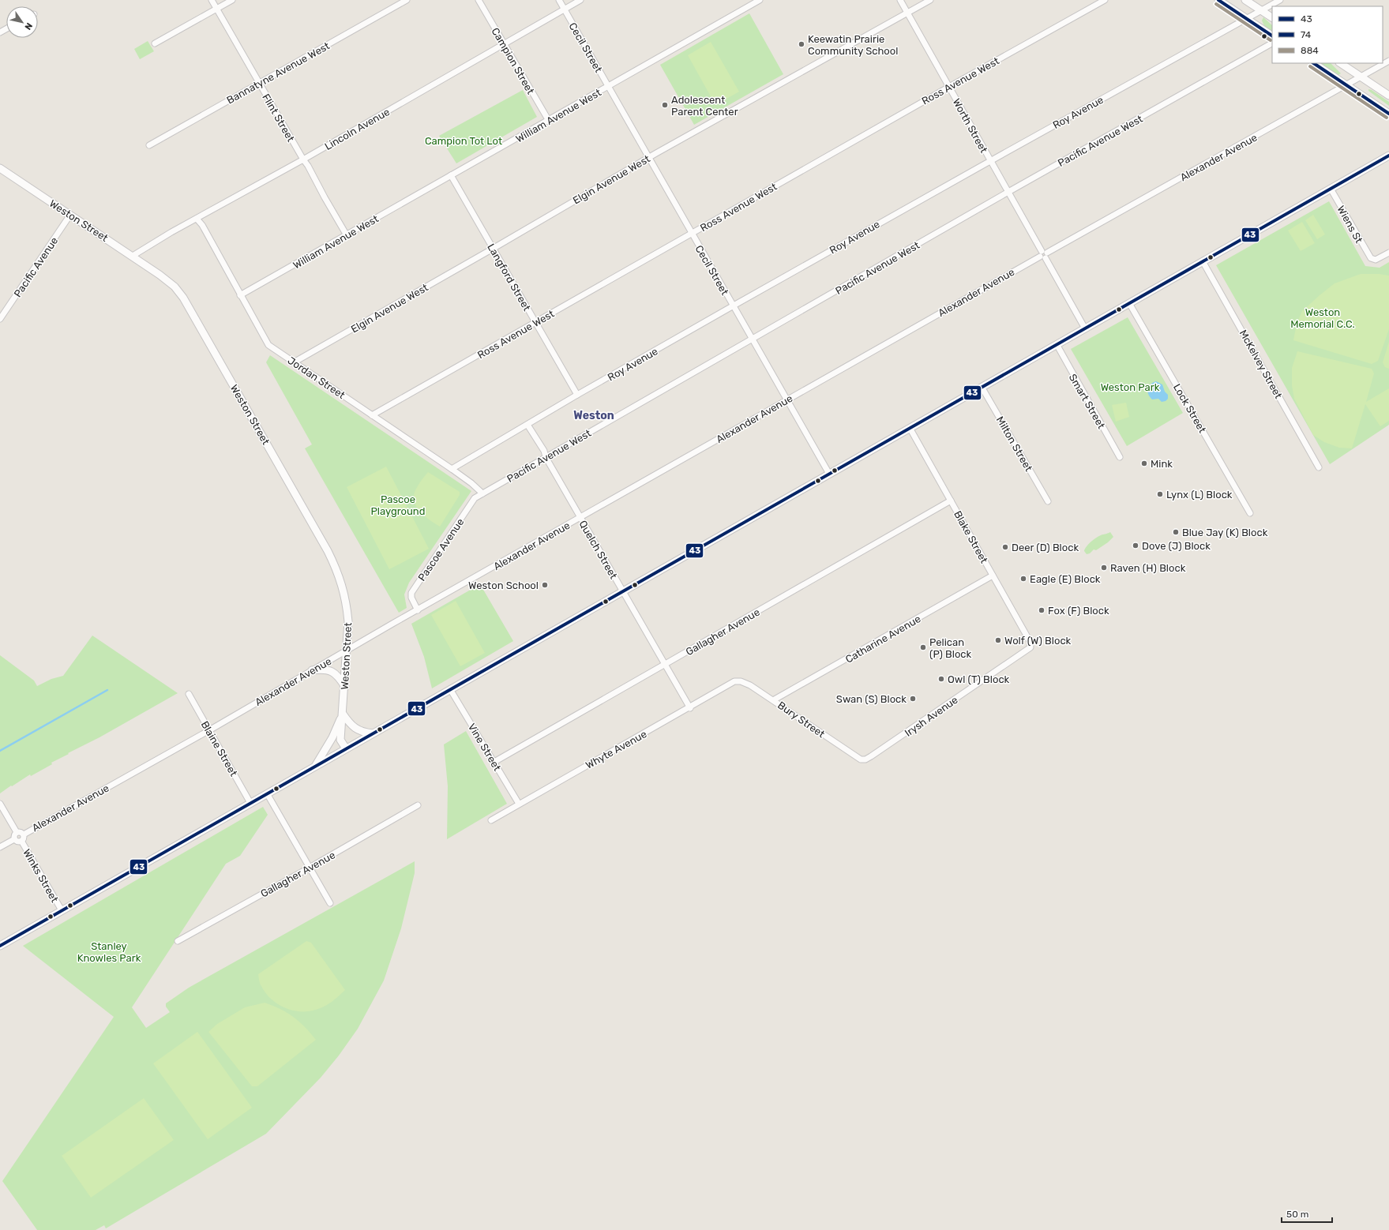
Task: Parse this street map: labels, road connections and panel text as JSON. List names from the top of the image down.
{
  "streets": {
    "main road": ["Weston Street"],
    "street": [
      "Cecil Street",
      "Campion Street",
      "Bannatyne Avenue West",
      "Ross Avenue West",
      "Roy Avenue",
      "William Avenue West",
      "Flint Street",
      "Worth Street",
      "Lincoln Avenue",
      "Pacific Avenue West",
      "Alexander Avenue",
      "Elgin Avenue West",
      "Wiens St",
      "Pacific Avenue",
      "Langford Street",
      "McKelvey Street",
      "Jordan Street",
      "Smart Street",
      "Lock Street",
      "Milton Street",
      "Blake Street",
      "Pascoe Avenue",
      "Quelch Street",
      "Gallagher Avenue",
      "Catharine Avenue",
      "Irysh Avenue",
      "Bury Street",
      "Vine Street",
      "Blaine Street",
      "Whyte Avenue",
      "Winks Street"
    ]
  },
  "crossings": [
    ["Cecil Street", "Ross Avenue West"],
    ["Cecil Street", "Roy Avenue"],
    ["Cecil Street", "William Avenue West"],
    ["Cecil Street", "Lincoln Avenue"],
    ["Cecil Street", "Pacific Avenue West"],
    ["Cecil Street", "Alexander Avenue"],
    ["Cecil Street", "Elgin Avenue West"],
    ["Campion Street", "William Avenue West"],
    ["Campion Street", "Lincoln Avenue"],
    ["Bannatyne Avenue West", "Flint Street"],
    ["Ross Avenue West", "Worth Street"],
    ["Ross Avenue West", "Langford Street"],
    ["Ross Avenue West", "Jordan Street"],
    ["Roy Avenue", "Worth Street"],
    ["Roy Avenue", "Langford Street"],
    ["Roy Avenue", "Jordan Street"],
    ["Roy Avenue", "Quelch Street"],
    ["William Avenue West", "Flint Street"],
    ["William Avenue West", "Langford Street"],
    ["William Avenue West", "Jordan Street"],
    ["Flint Street", "Lincoln Avenue"],
    ["Worth Street", "Pacific Avenue West"],
    ["Worth Street", "Alexander Avenue"],
    ["Worth Street", "Elgin Avenue West"],
    ["Lincoln Avenue", "Weston Street"],
    ["Lincoln Avenue", "Jordan Street"],
    ["Pacific Avenue West", "Jordan Street"],
    ["Pacific Avenue West", "Pascoe Avenue"],
    ["Pacific Avenue West", "Quelch Street"],
    ["Alexander Avenue", "Weston Street"],
    ["Alexander Avenue", "Pascoe Avenue"],
    ["Alexander Avenue", "Quelch Street"],
    ["Alexander Avenue", "Blaine Street"],
    ["Alexander Avenue", "Winks Street"],
    ["Elgin Avenue West", "Langford Street"],
    ["Elgin Avenue West", "Jordan Street"],
    ["Weston Street", "Pacific Avenue"],
    ["Jordan Street", "Pascoe Avenue"],
    ["Blake Street", "Gallagher Avenue"],
    ["Blake Street", "Catharine Avenue"],
    ["Blake Street", "Irysh Avenue"],
    ["Quelch Street", "Gallagher Avenue"],
    ["Quelch Street", "Whyte Avenue"],
    ["Gallagher Avenue", "Vine Street"],
    ["Catharine Avenue", "Bury Street"],
    ["Irysh Avenue", "Bury Street"],
    ["Bury Street", "Whyte Avenue"],
    ["Vine Street", "Whyte Avenue"]
  ],
  "districts": ["Weston"],
  "parks": [
    "Campion Tot Lot",
    "Weston Memorial C.C.",
    "Weston Park",
    "Pascoe Playground",
    "Stanley Knowles Park"
  ],
  "places": [
    "Keewatin Prairie Community School",
    "Adolescent Parent Center",
    "Mink",
    "Lynx (L) Block",
    "Blue Jay (K) Block",
    "Dove (J) Block",
    "Deer (D) Block",
    "Raven (H) Block",
    "Eagle (E) Block",
    "Weston School",
    "Fox (F) Block",
    "Wolf (W) Block",
    "Pelican (P) Block",
    "Owl (T) Block",
    "Swan (S) Block"
  ],
  "lines": ["transit line 74", "transit line 884", "transit line 43"],
  "legend": ["43", "74", "884"],
  "scale_bar": "50 m",
  "north": "bottom right"
}
